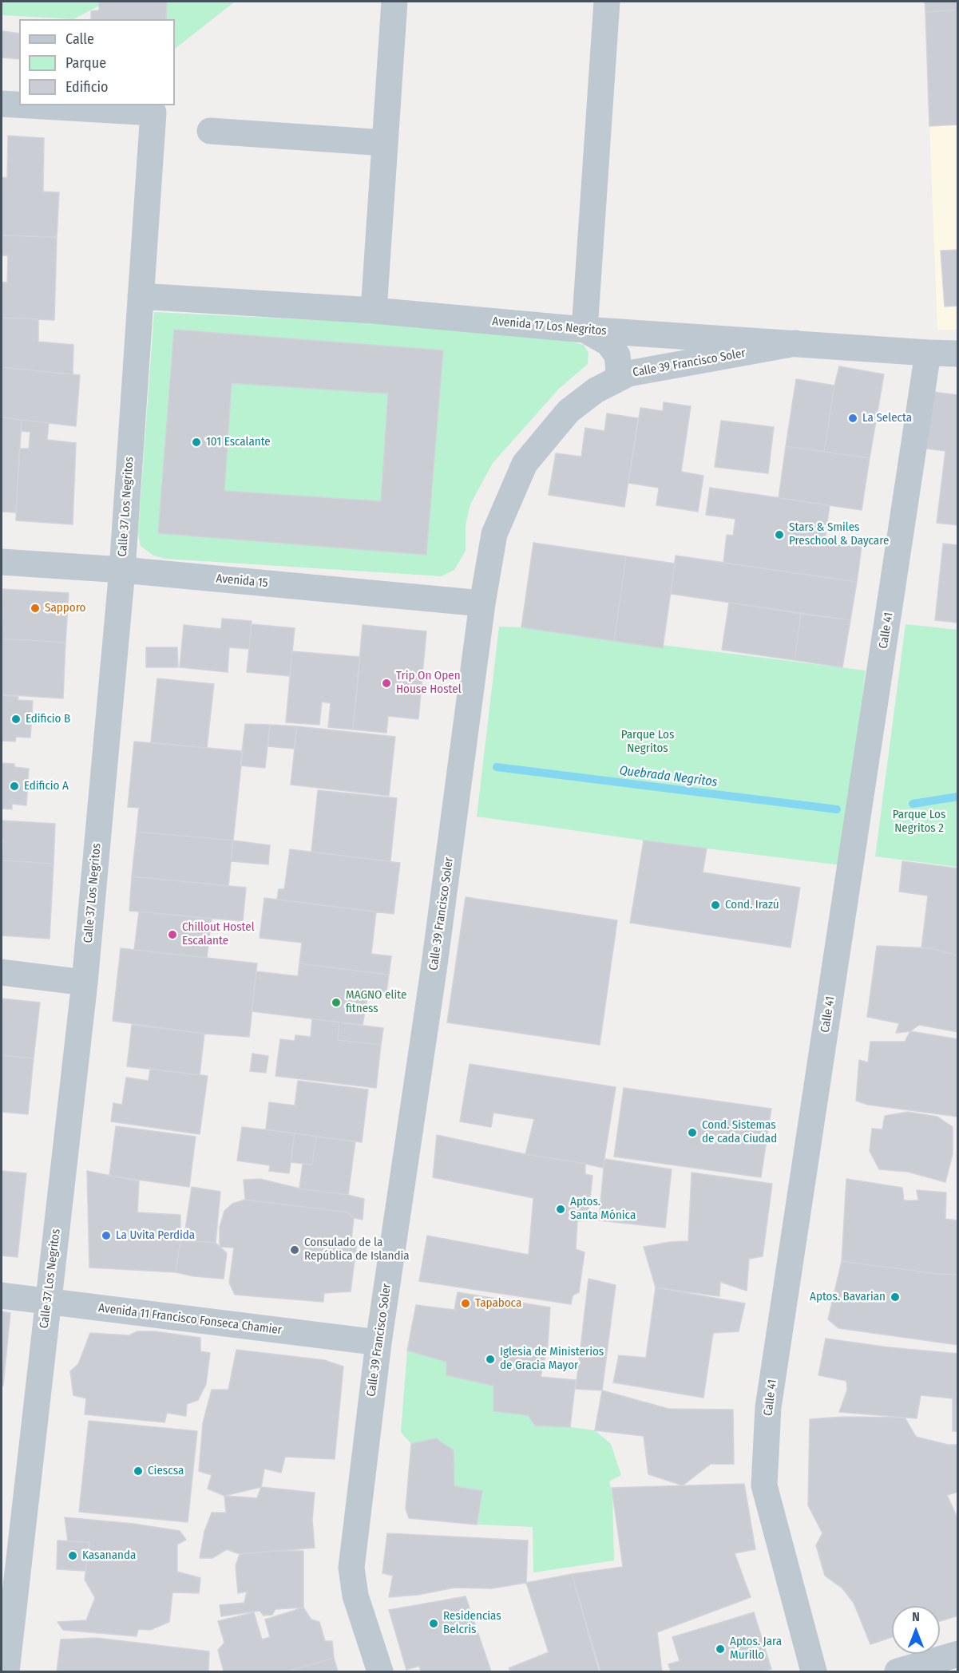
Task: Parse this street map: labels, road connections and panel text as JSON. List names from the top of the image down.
{
  "streets": {
    "street": [
      "Avenida 17 Los Negritos",
      "Calle 39 Francisco Soler",
      "Calle 37 Los Negritos",
      "Avenida 15",
      "Calle 41",
      "Avenida 11 Francisco Fonseca Chamier"
    ]
  },
  "crossings": [
    ["Avenida 17 Los Negritos", "Calle 39 Francisco Soler"],
    ["Avenida 17 Los Negritos", "Calle 37 Los Negritos"],
    ["Avenida 17 Los Negritos", "Calle 41"],
    ["Calle 39 Francisco Soler", "Avenida 15"],
    ["Calle 39 Francisco Soler", "Avenida 11 Francisco Fonseca Chamier"],
    ["Calle 37 Los Negritos", "Avenida 15"],
    ["Calle 37 Los Negritos", "Avenida 11 Francisco Fonseca Chamier"]
  ],
  "water": ["Quebrada Negritos"],
  "parks": ["Parque Los Negritos", "Parque Los Negritos 2"],
  "places": [
    "La Selecta",
    "101 Escalante",
    "Stars & Smiles Preschool & Daycare",
    "Sapporo",
    "Trip On Open House Hostel",
    "Edificio B",
    "Edificio A",
    "Cond. Irazú",
    "Chillout Hostel Escalante",
    "MAGNO elite fitness",
    "Cond. Sistemas de cada Ciudad",
    "Aptos. Santa Mónica",
    "La Uvita Perdida",
    "Consulado de la República de Islandia",
    "Aptos. Bavarian",
    "Tapaboca",
    "Iglesia de Ministerios de Gracia Mayor",
    "Ciescsa",
    "Kasananda",
    "Residencias Belcris",
    "Aptos. Jara Murillo"
  ],
  "legend": ["Calle", "Parque", "Edificio"],
  "north": "top"
}
